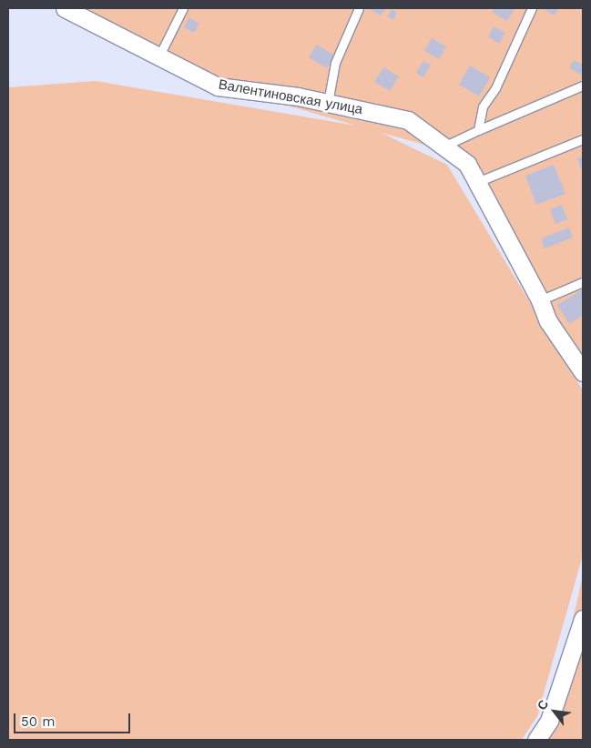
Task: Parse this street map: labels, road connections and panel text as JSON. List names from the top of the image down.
{
  "streets": {
    "street": ["Валентиновская улица"]
  },
  "scale_bar": "50 m",
  "north": "top left"
}
